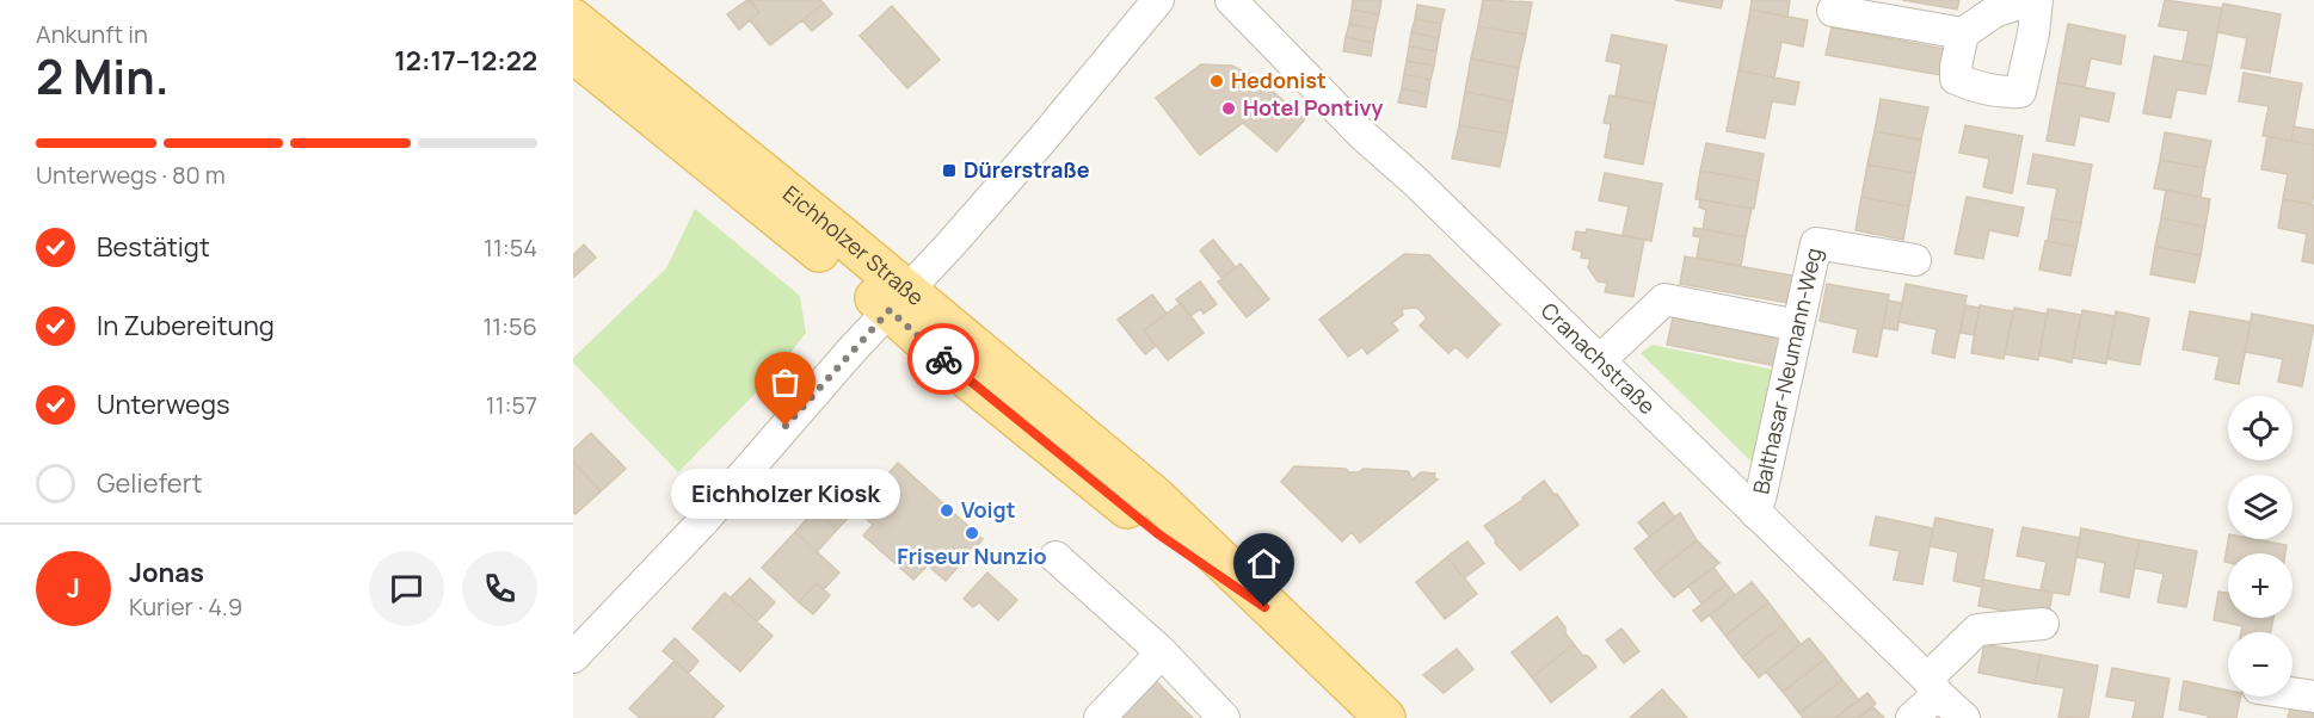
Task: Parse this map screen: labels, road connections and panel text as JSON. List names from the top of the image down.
{
  "streets": {
    "main road": ["Eichholzer Straße"],
    "street": ["Cranachstraße", "Balthasar-Neumann-Weg"]
  },
  "crossings": [
    ["Cranachstraße", "Balthasar-Neumann-Weg"]
  ],
  "places": {
    "other": [
      "Hedonist",
      "Hotel Pontivy",
      "Eichholzer Kiosk",
      "Voigt",
      "Friseur Nunzio"
    ],
    "transit": ["Dürerstraße"]
  },
  "page": {
    "heading": ["2 Min.", "Ankunft in", "12:17–12:22"],
    "panel": ["Jonas", "Kurier · 4.9"],
    "bar": "Unterwegs · 80 m",
    "list": [
      ["Bestätigt", "11:54"],
      ["In Zubereitung", "11:56"],
      ["Unterwegs", "11:57"],
      "Geliefert"
    ],
    "map_buttons": ["+", "−"],
    "bubble": "Eichholzer Kiosk",
    "round": "J"
  }
}
